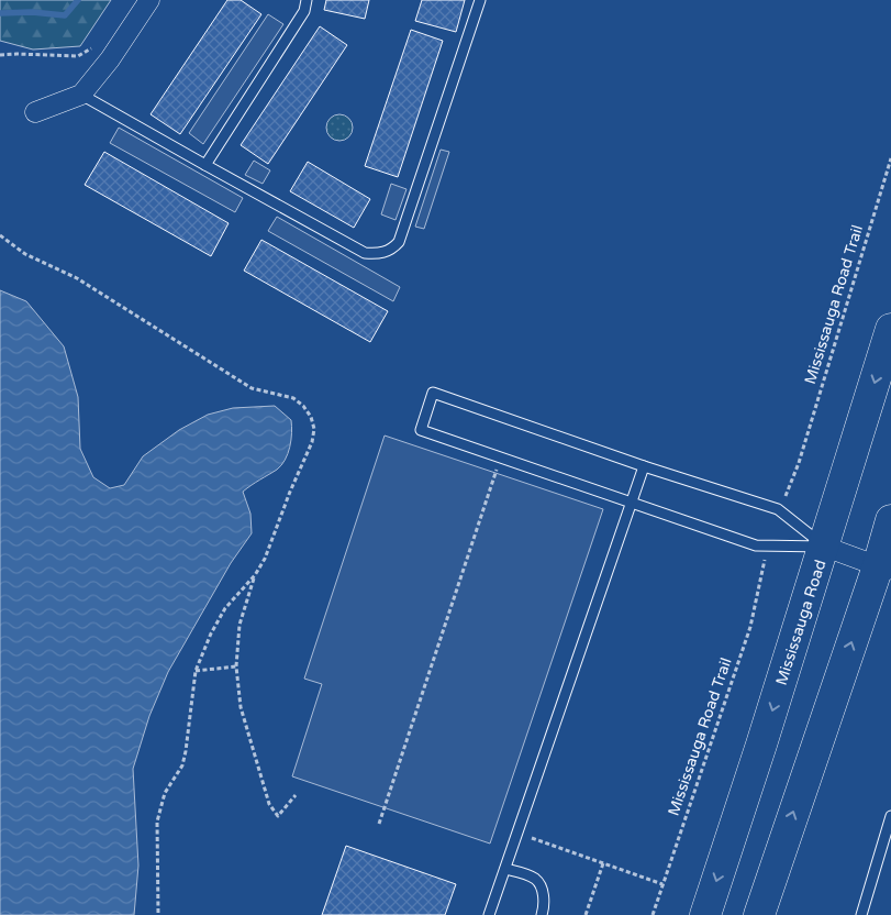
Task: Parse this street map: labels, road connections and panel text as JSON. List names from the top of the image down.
{
  "streets": {
    "main road": ["Mississauga Road"],
    "path": ["Mississauga Road Trail"]
  }
}
